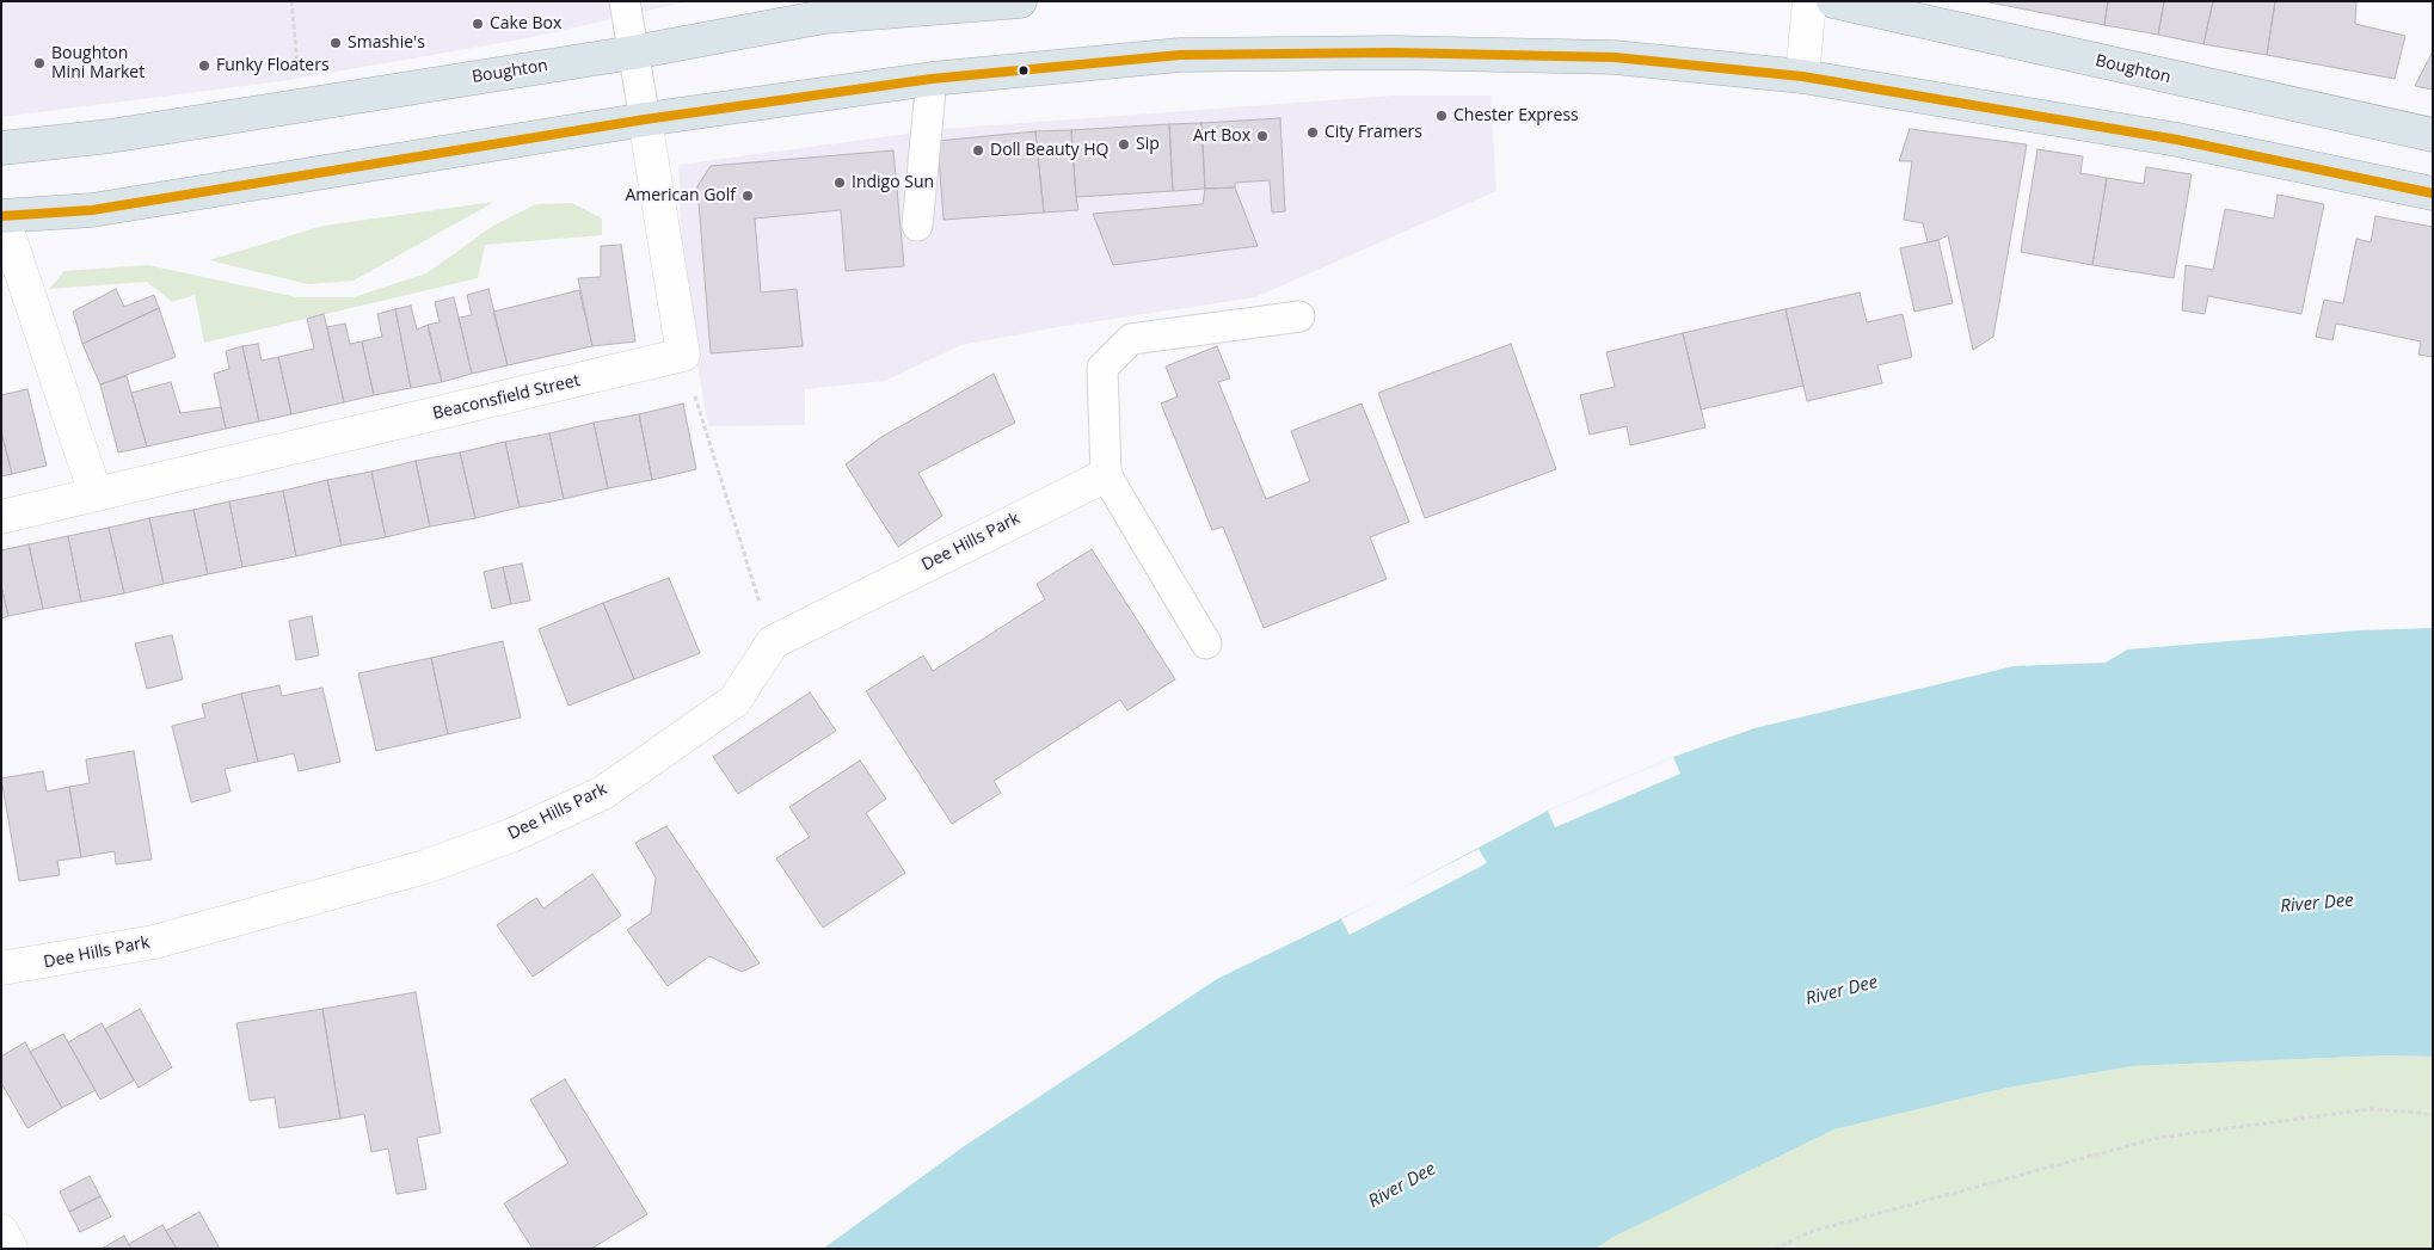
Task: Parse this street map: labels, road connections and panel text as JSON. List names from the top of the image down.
{
  "streets": {
    "highway": ["Boughton"],
    "street": ["Beaconsfield Street", "Dee Hills Park"]
  },
  "water": ["River Dee"],
  "places": [
    "Cake Box",
    "Smashie's",
    "Boughton Mini Market",
    "Funky Floaters",
    "Chester Express",
    "City Framers",
    "Art Box",
    "Sip",
    "Doll Beauty HQ",
    "Indigo Sun",
    "American Golf"
  ]
}
